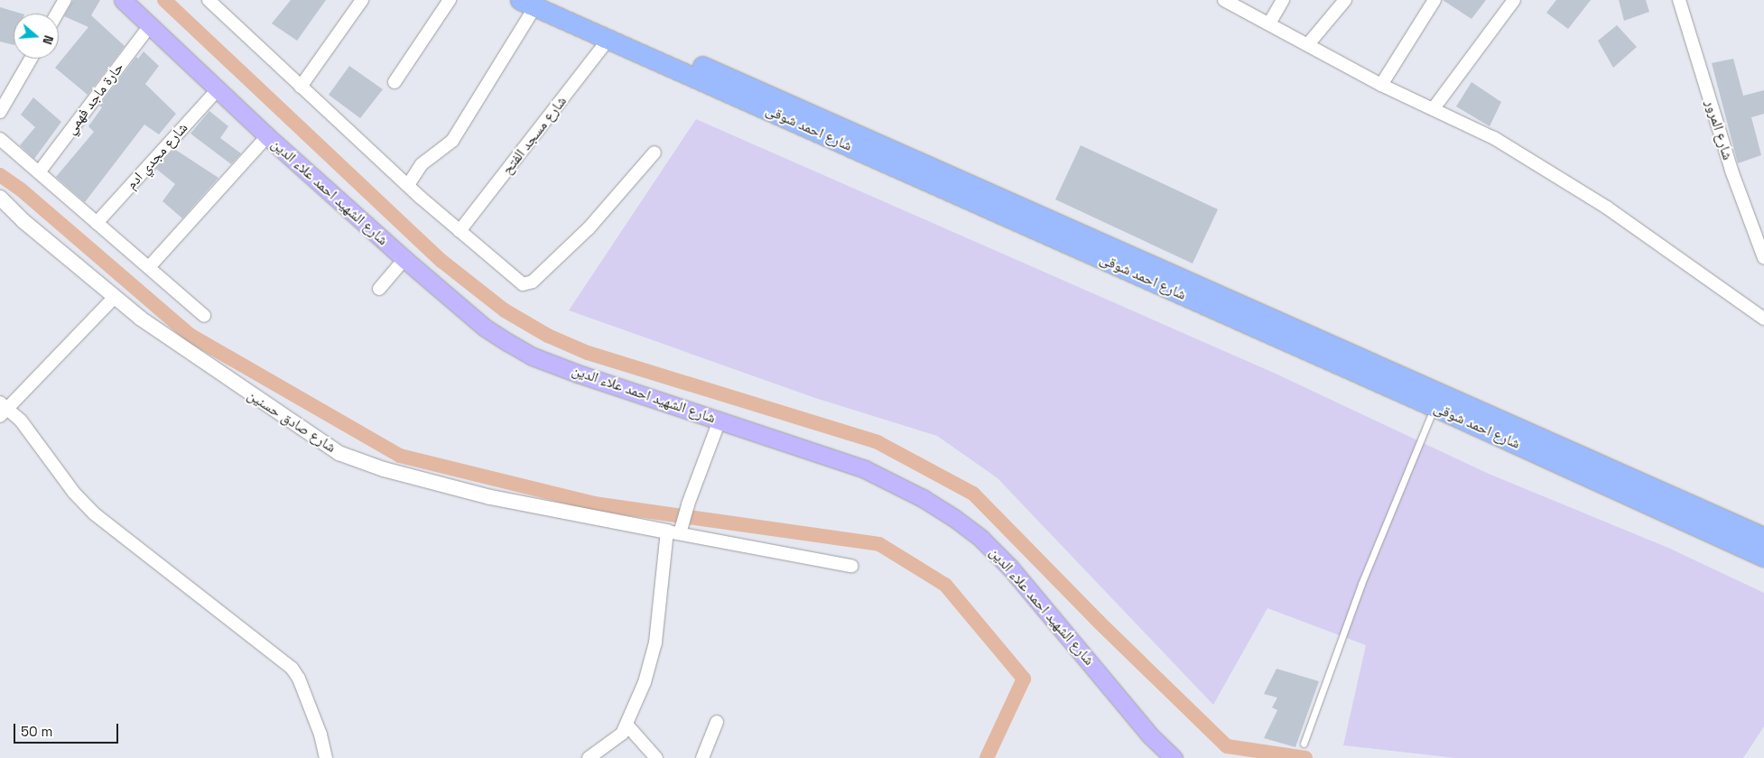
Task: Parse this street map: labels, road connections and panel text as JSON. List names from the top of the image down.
{
  "streets": {
    "main road": ["شارع احمد شوقى", "شارع الشهيد احمد علاء الدين"],
    "street": [
      "حارة ماجد فهمي",
      "شارع المرور",
      "شارع مسجد الفتح",
      "شارع مجدي ادم",
      "شارع صادق حسنين"
    ]
  },
  "crossings": [
    ["حارة ماجد فهمي", "شارع الشهيد احمد علاء الدين"],
    ["شارع احمد شوقى", "شارع مسجد الفتح"],
    ["شارع مجدي ادم", "شارع الشهيد احمد علاء الدين"]
  ],
  "scale_bar": "50 m",
  "north": "right"
}
